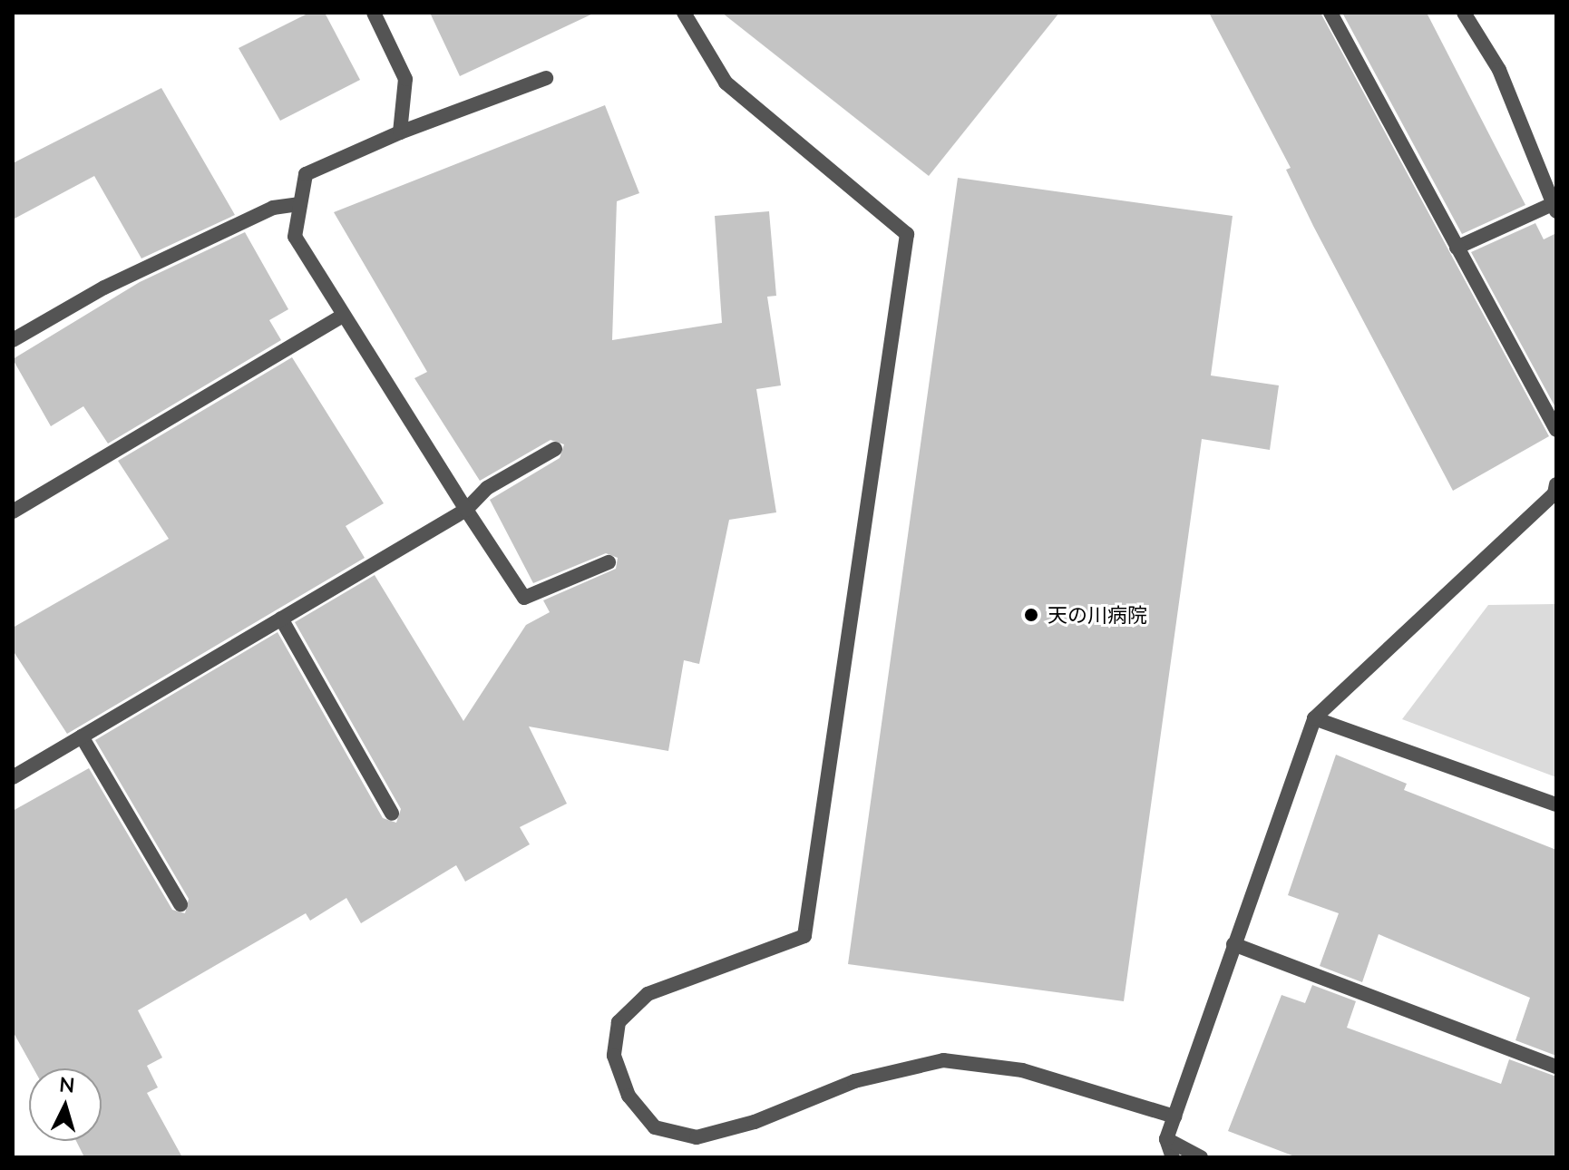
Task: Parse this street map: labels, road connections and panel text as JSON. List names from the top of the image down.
{
  "places": ["天の川病院"],
  "north": "top"
}
